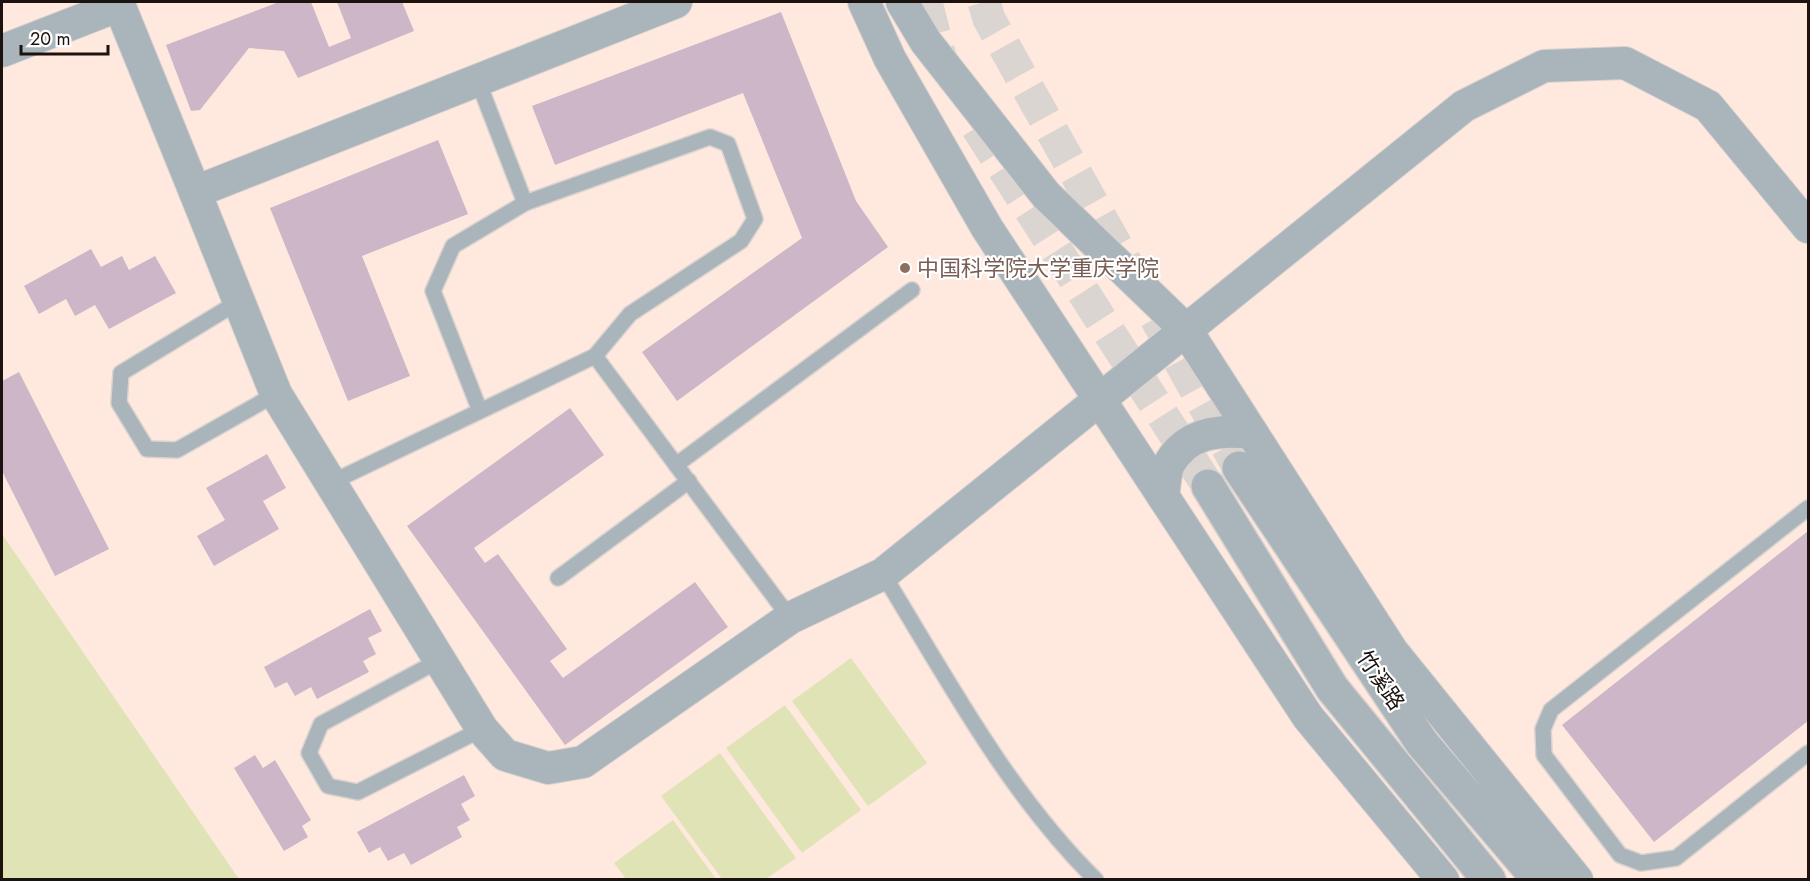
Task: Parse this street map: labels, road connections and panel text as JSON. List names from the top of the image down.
{
  "streets": {
    "street": ["竹溪路"]
  },
  "places": ["中国科学院大学重庆学院"],
  "scale_bar": "20 m"
}
